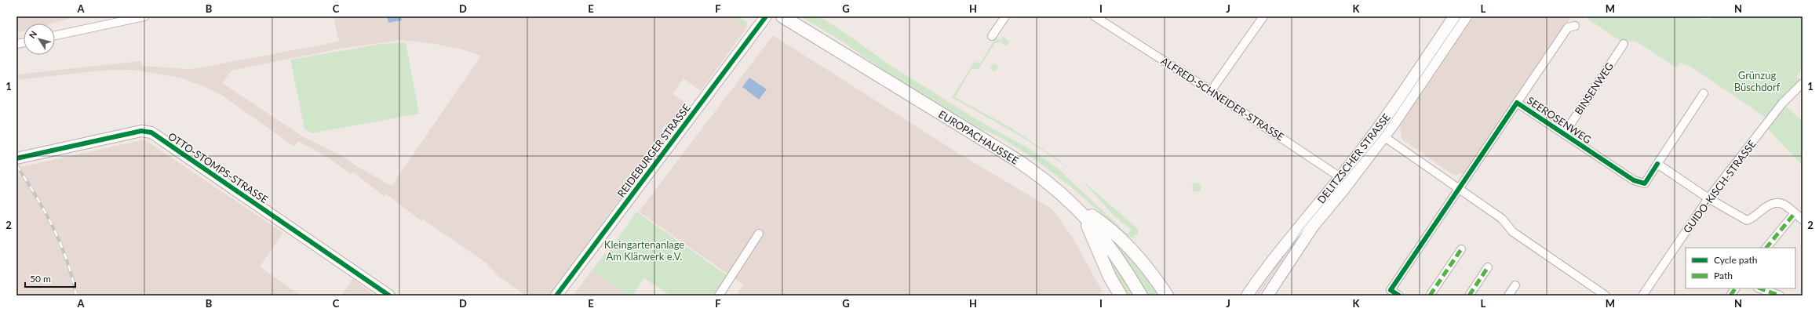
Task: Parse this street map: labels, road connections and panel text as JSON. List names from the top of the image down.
{
  "streets": {
    "main road": ["EUROPACHAUSSEE"],
    "street": [
      "BINSENWEG",
      "ALFRED-SCHNEIDER-STRASSE",
      "SEEROSENWEG",
      "REIDEBURGER STRASSE",
      "DELITZSCHER STRASSE",
      "OTTO-STOMPS-STRASSE",
      "GUIDO-KISCH-STRASSE"
    ]
  },
  "crossings": [
    ["BINSENWEG", "SEEROSENWEG"],
    ["ALFRED-SCHNEIDER-STRASSE", "DELITZSCHER STRASSE"]
  ],
  "parks": ["Grünzug Büschdorf", "Kleingartenanlage Am Klärwerk e.V."],
  "legend": ["Cycle path", "Path"],
  "scale_bar": "50 m",
  "north": "top left",
  "grid": {
    "columns": [
      "A",
      "B",
      "C",
      "D",
      "E",
      "F",
      "G",
      "H",
      "I",
      "J",
      "K",
      "L",
      "M",
      "N"
    ],
    "rows": ["1", "2"]
  }
}
